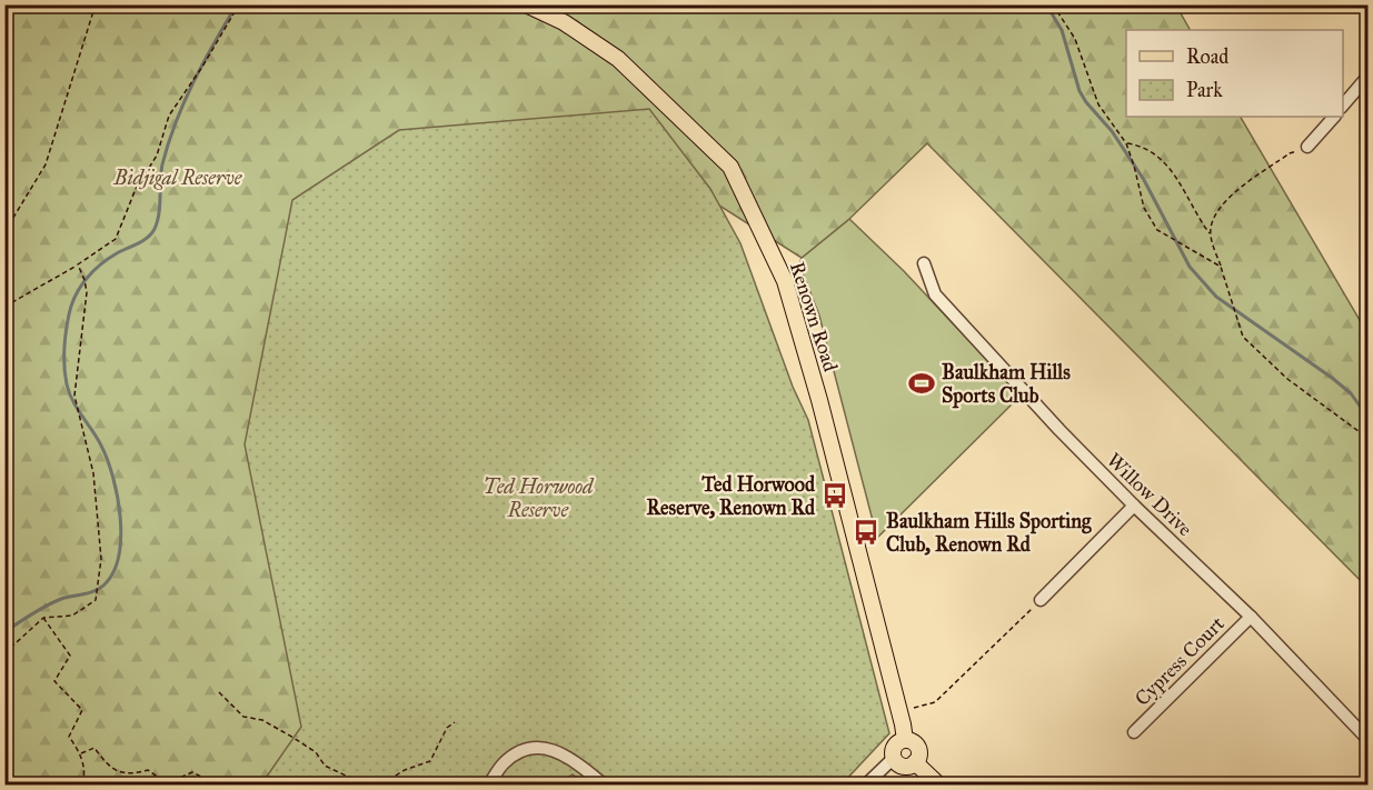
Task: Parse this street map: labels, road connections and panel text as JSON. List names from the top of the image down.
{
  "streets": {
    "main road": ["Renown Road"],
    "street": ["Willow Drive", "Cypress Court"]
  },
  "crossings": [
    ["Willow Drive", "Cypress Court"]
  ],
  "parks": ["Bidjigal Reserve", "Ted Horwood Reserve"],
  "places": {
    "sports": ["Baulkham Hills Sports Club"],
    "bus stop": ["Ted Horwood Reserve, Renown Rd", "Baulkham Hills Sporting Club, Renown Rd"]
  },
  "legend": ["Road", "Park"]
}
